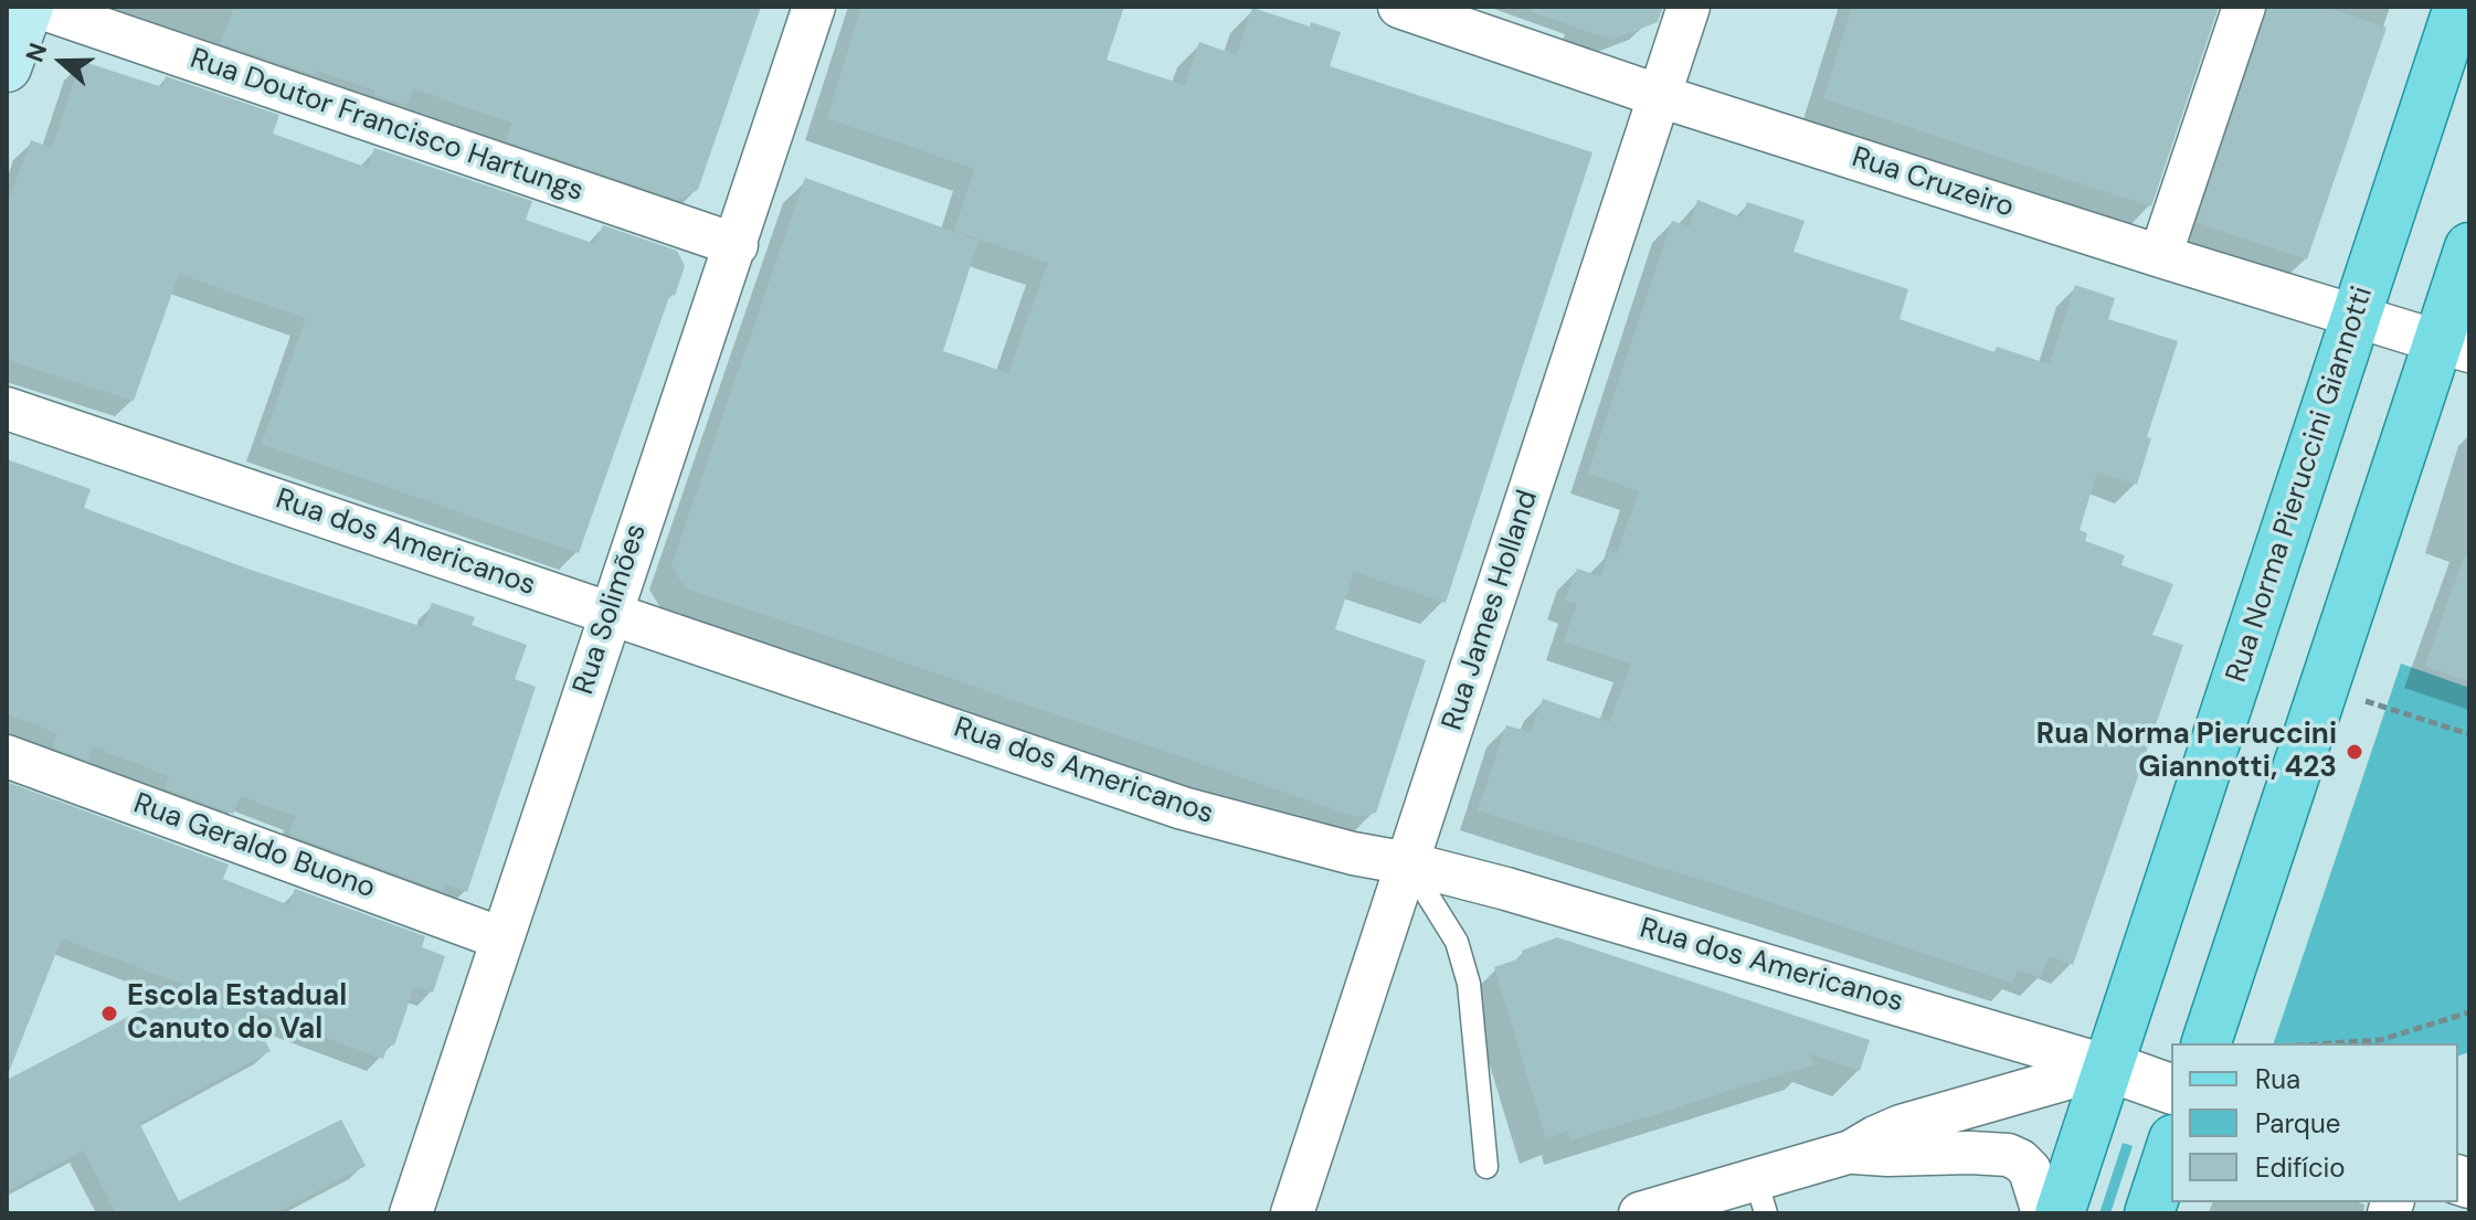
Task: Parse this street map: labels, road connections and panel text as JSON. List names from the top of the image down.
{
  "streets": {
    "main road": ["Rua Norma Pieruccini Giannotti"],
    "street": [
      "Rua Doutor Francisco Hartungs",
      "Rua Cruzeiro",
      "Rua dos Americanos",
      "Rua Solimões",
      "Rua James Holland",
      "Rua Geraldo Buono"
    ]
  },
  "crossings": [
    ["Rua Doutor Francisco Hartungs", "Rua Solimões"],
    ["Rua Cruzeiro", "Rua Norma Pieruccini Giannotti"],
    ["Rua Cruzeiro", "Rua James Holland"],
    ["Rua Norma Pieruccini Giannotti", "Rua dos Americanos"],
    ["Rua dos Americanos", "Rua Solimões"],
    ["Rua dos Americanos", "Rua James Holland"],
    ["Rua Solimões", "Rua Geraldo Buono"]
  ],
  "places": ["Rua Norma Pieruccini Giannotti, 423", "Escola Estadual Canuto do Val"],
  "legend": ["Rua", "Parque", "Edifício"],
  "north": "left"
}
